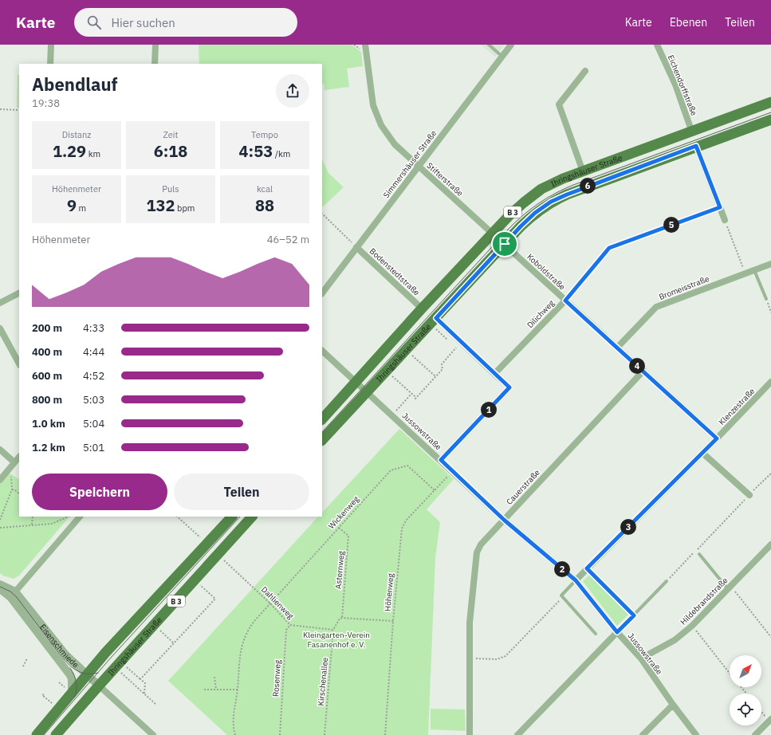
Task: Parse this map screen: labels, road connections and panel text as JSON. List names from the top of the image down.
{
  "streets": {
    "main road": ["Ihringshäuser Straße", "B 3"],
    "street": [
      "Eichendorffstraße",
      "Simmershäuser Straße",
      "Stifterstraße",
      "Bodenstedtstraße",
      "Koboldstraße",
      "Bromeisstraße",
      "Dilichweg",
      "Klenzestraße",
      "Jussowstraße",
      "Cauerstraße",
      "Hildebrandstraße",
      "Eisenschmiede"
    ],
    "path": [
      "Wickenweg",
      "Asternweg",
      "Höhenweg",
      "Dahlienweg",
      "Rosenweg",
      "Kirschenallee"
    ]
  },
  "crossings": [
    ["Eichendorffstraße", "Ihringshäuser Straße"],
    ["Simmershäuser Straße", "Stifterstraße"],
    ["Simmershäuser Straße", "Bodenstedtstraße"],
    ["Ihringshäuser Straße", "Stifterstraße"],
    ["Ihringshäuser Straße", "Bodenstedtstraße"],
    ["Ihringshäuser Straße", "Koboldstraße"],
    ["Ihringshäuser Straße", "Jussowstraße"],
    ["Ihringshäuser Straße", "Dahlienweg"],
    ["Ihringshäuser Straße", "Eisenschmiede"],
    ["Stifterstraße", "Koboldstraße"],
    ["Koboldstraße", "Bromeisstraße"],
    ["Koboldstraße", "Dilichweg"],
    ["Koboldstraße", "Klenzestraße"],
    ["Koboldstraße", "Cauerstraße"],
    ["Klenzestraße", "Jussowstraße"],
    ["Jussowstraße", "Cauerstraße"],
    ["Jussowstraße", "Höhenweg"],
    ["Jussowstraße", "Hildebrandstraße"],
    ["Wickenweg", "Asternweg"],
    ["Wickenweg", "Höhenweg"],
    ["Wickenweg", "Dahlienweg"],
    ["Dahlienweg", "Rosenweg"],
    ["Dahlienweg", "Kirschenallee"]
  ],
  "parks": ["Kleingarten-Verein Fasanenhof e. V."],
  "north": "top right",
  "page": {
    "header": "Karte",
    "search": "Hier suchen",
    "nav": ["Karte", "Ebenen", "Teilen"],
    "heading": ["Abendlauf", "19:38"],
    "stats": [
      ["Distanz", "1.29 km"],
      ["Zeit", "6:18"],
      ["Tempo", "4:53 /km"],
      ["Höhenmeter", "9 m"],
      ["Puls", "132 bpm"],
      ["kcal", "88"]
    ],
    "pins": [
      "6",
      "5",
      "4",
      "1",
      "3",
      "2"
    ],
    "chart": ["Höhenmeter", "46–52 m"],
    "list": [
      {
        "name": "200 m",
        "note": "4:33"
      },
      {
        "name": "400 m",
        "note": "4:44"
      },
      {
        "name": "600 m",
        "note": "4:52"
      },
      {
        "name": "800 m",
        "note": "5:03"
      },
      {
        "name": "1.0 km",
        "note": "5:04"
      },
      {
        "name": "1.2 km",
        "note": "5:01"
      }
    ],
    "buttons": ["Speichern", "Teilen"]
  }
}
